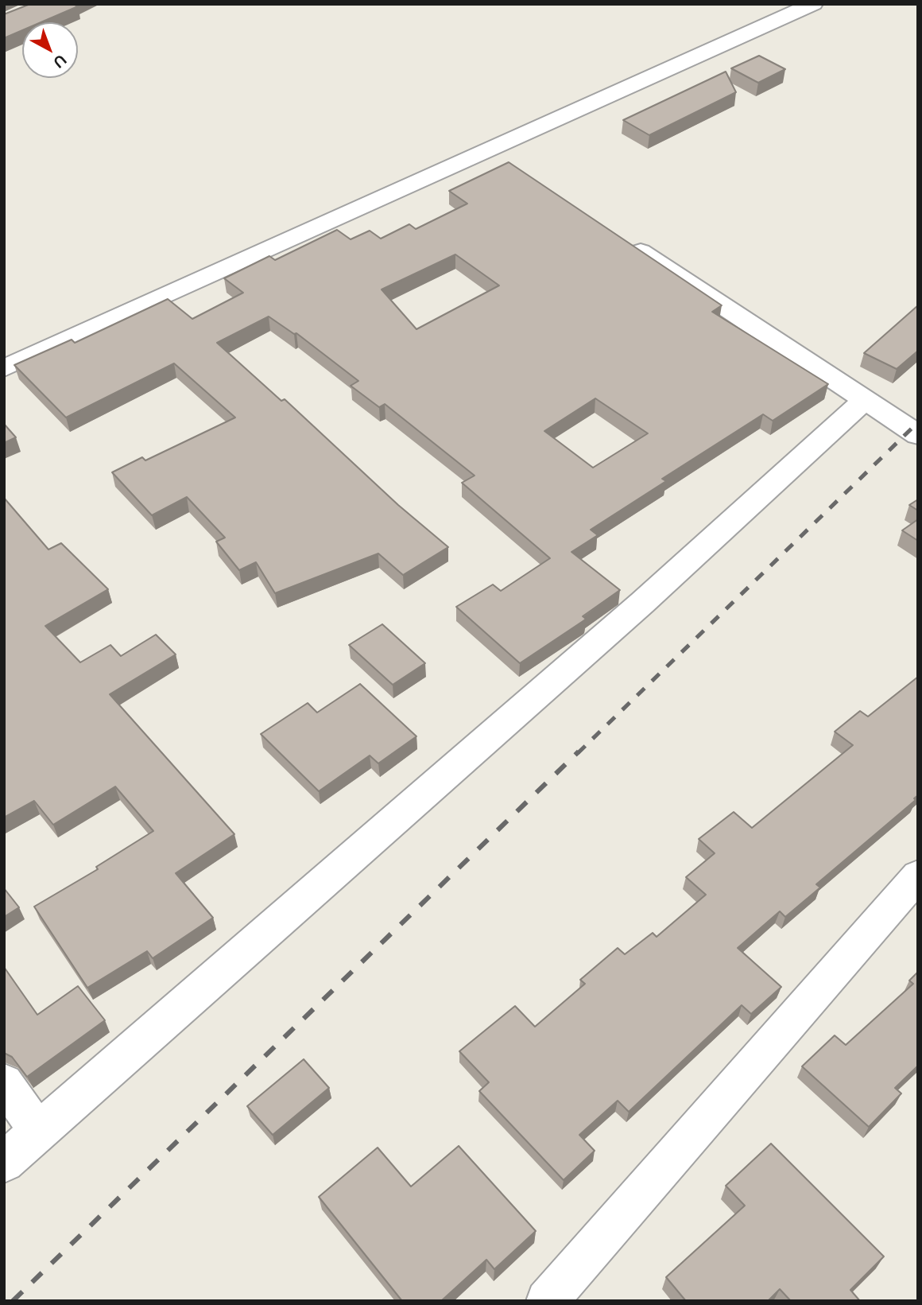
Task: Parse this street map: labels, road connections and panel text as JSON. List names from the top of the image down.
{
  "north": "bottom right"
}
